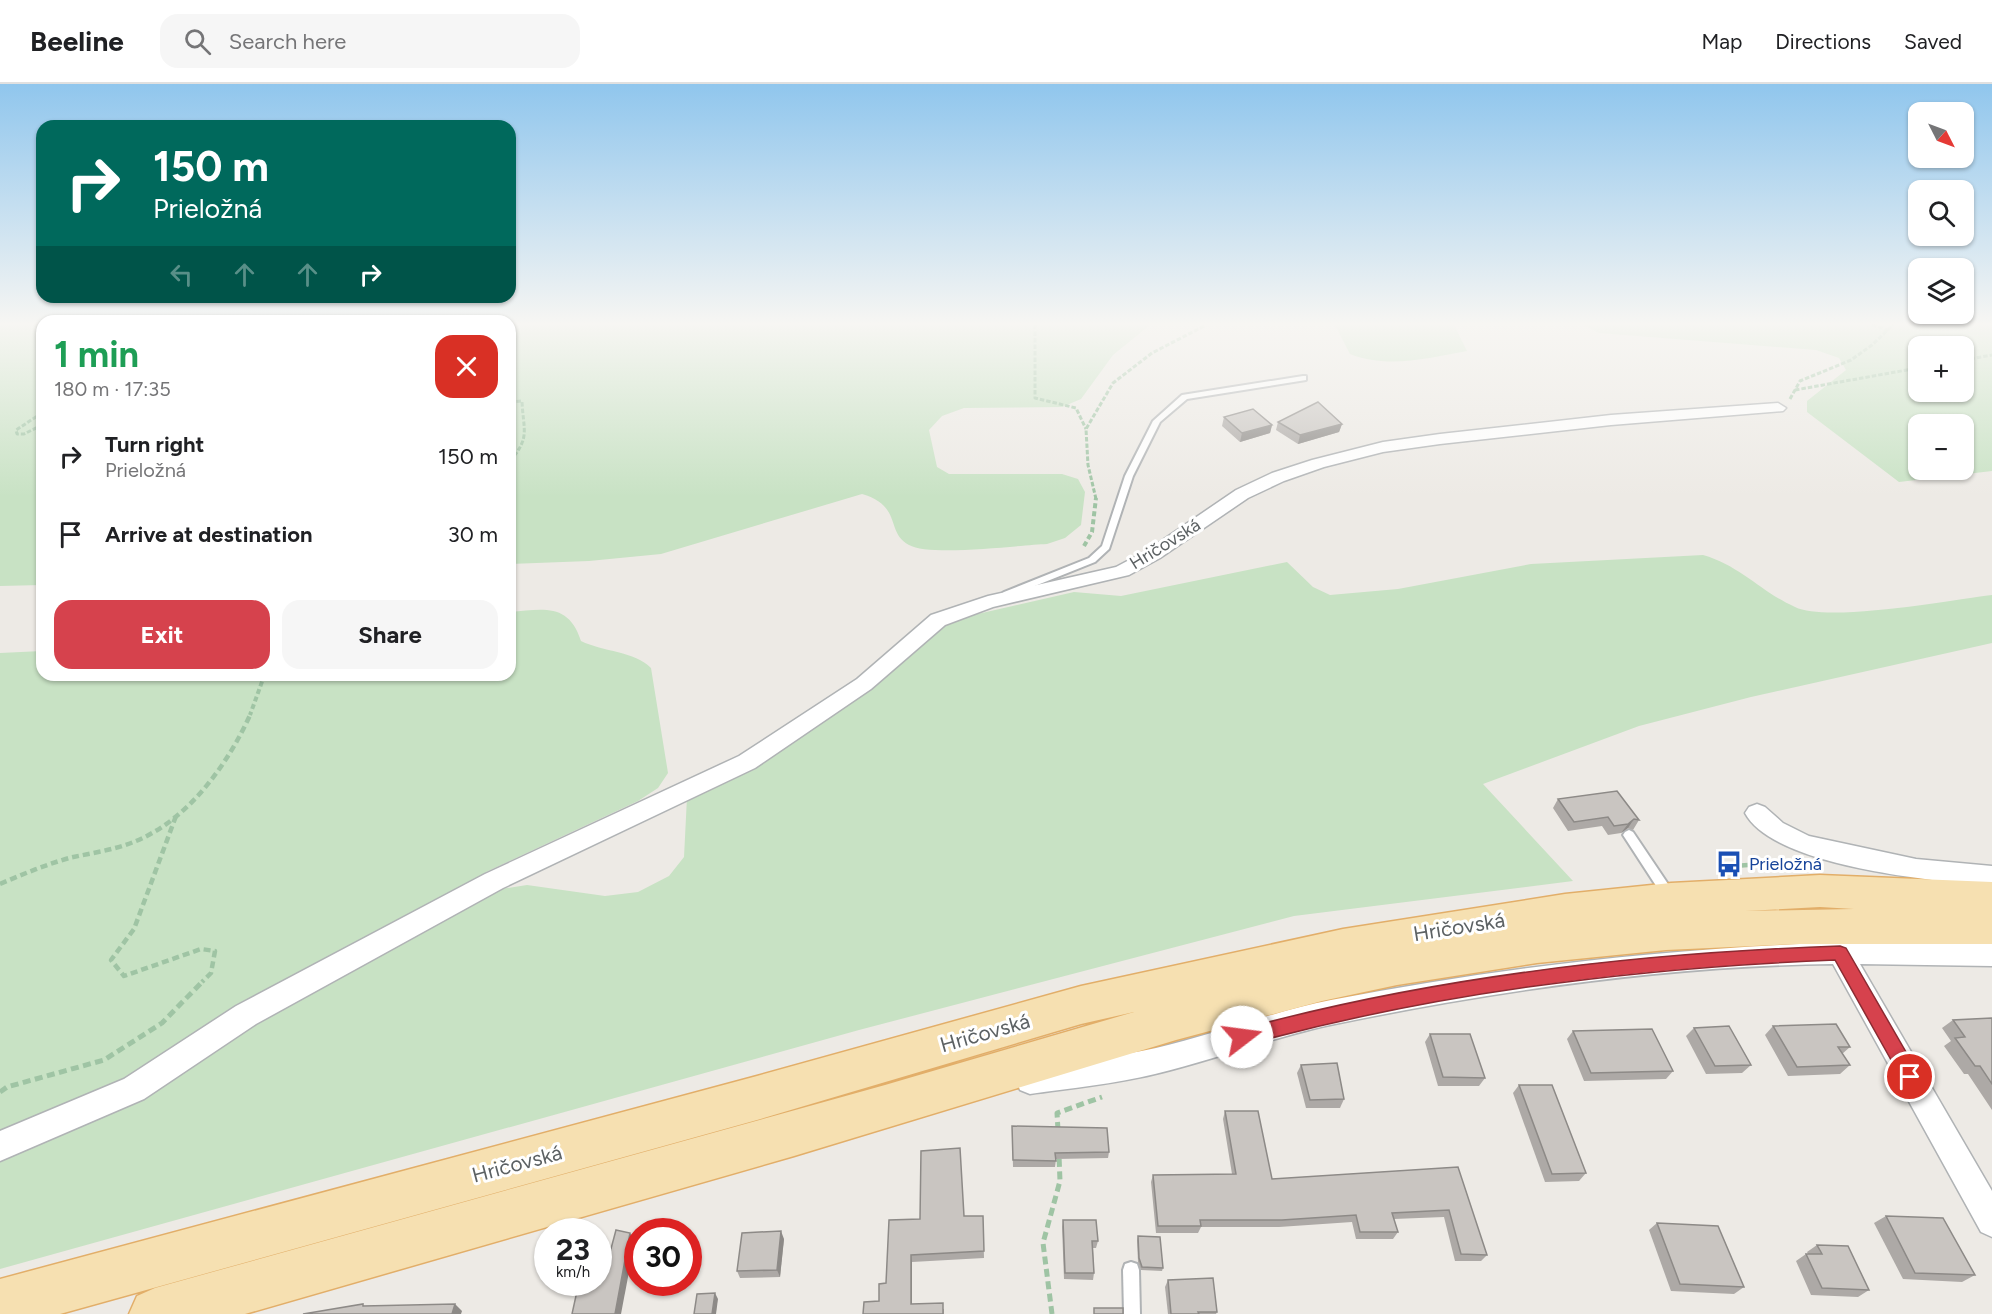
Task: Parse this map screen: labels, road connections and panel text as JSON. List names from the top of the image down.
{
  "streets": {
    "main road": ["Hričovská"]
  },
  "places": {
    "bus stop": ["Prieložná"]
  },
  "north": "bottom right",
  "page": {
    "header": "Beeline",
    "search": "Search here",
    "nav": ["Map", "Directions", "Saved"],
    "map_buttons": ["+", "−"],
    "turn": ["150 m", "Prieložná"],
    "heading": ["1 min", "180 m · 17:35"],
    "list": [
      {
        "name": "Turn right",
        "note": "Prieložná",
        "value": "150 m"
      },
      {
        "name": "Arrive at destination",
        "value": "30 m"
      }
    ],
    "buttons": ["Exit", "Share"],
    "speed": "23 km/h",
    "limit": "30"
  }
}
